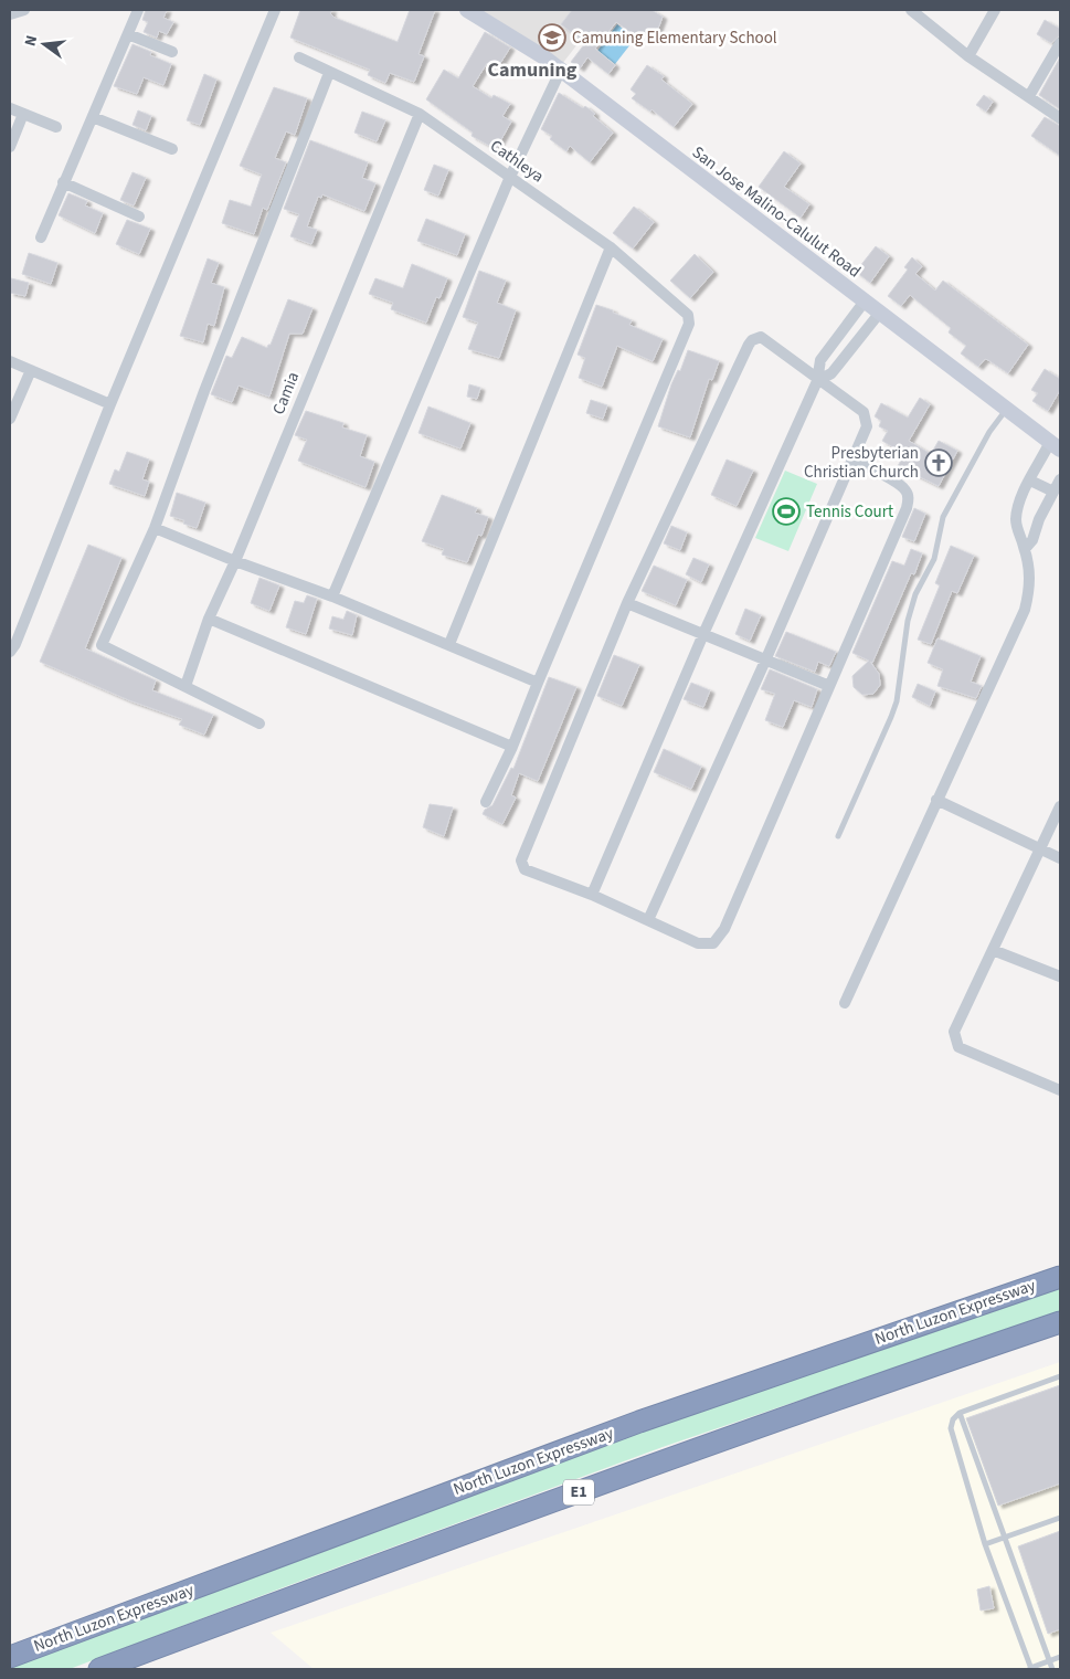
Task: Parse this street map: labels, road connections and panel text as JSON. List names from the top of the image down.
{
  "streets": {
    "highway": ["North Luzon Expressway", "E1"],
    "main road": ["San Jose Malino-Calulut Road"],
    "street": ["Cathleya", "Camia"]
  },
  "crossings": [
    ["Cathleya", "Camia"]
  ],
  "districts": ["Camuning"],
  "places": {
    "school or university": ["Camuning Elementary School"],
    "church": ["Presbyterian Christian Church"],
    "sports": ["Tennis Court"]
  },
  "north": "left"
}
